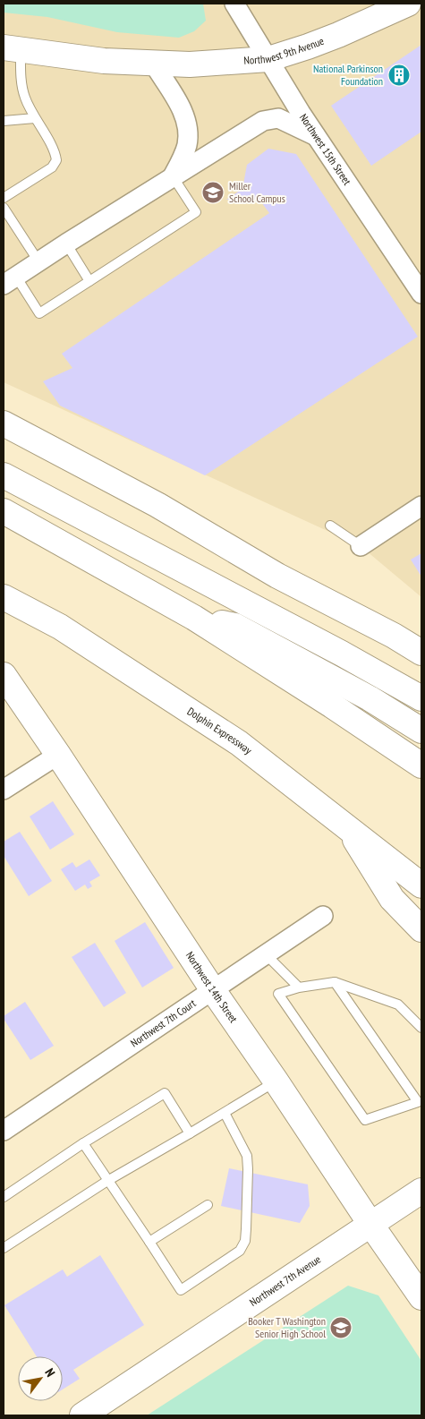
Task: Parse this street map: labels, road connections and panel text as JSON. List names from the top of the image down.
{
  "streets": {
    "main road": [
      "Northwest 9th Avenue",
      "Dolphin Expressway",
      "Northwest 14th Street",
      "Northwest 7th Avenue"
    ],
    "street": ["Northwest 15th Street", "Northwest 7th Court"]
  },
  "crossings": [
    ["Northwest 9th Avenue", "Northwest 15th Street"],
    ["Northwest 14th Street", "Northwest 7th Court"],
    ["Northwest 14th Street", "Northwest 7th Avenue"]
  ],
  "places": {
    "building": ["National Parkinson Foundation"],
    "school or university": ["Miller School Campus", "Booker T Washington Senior High School"]
  },
  "north": "top right"
}
